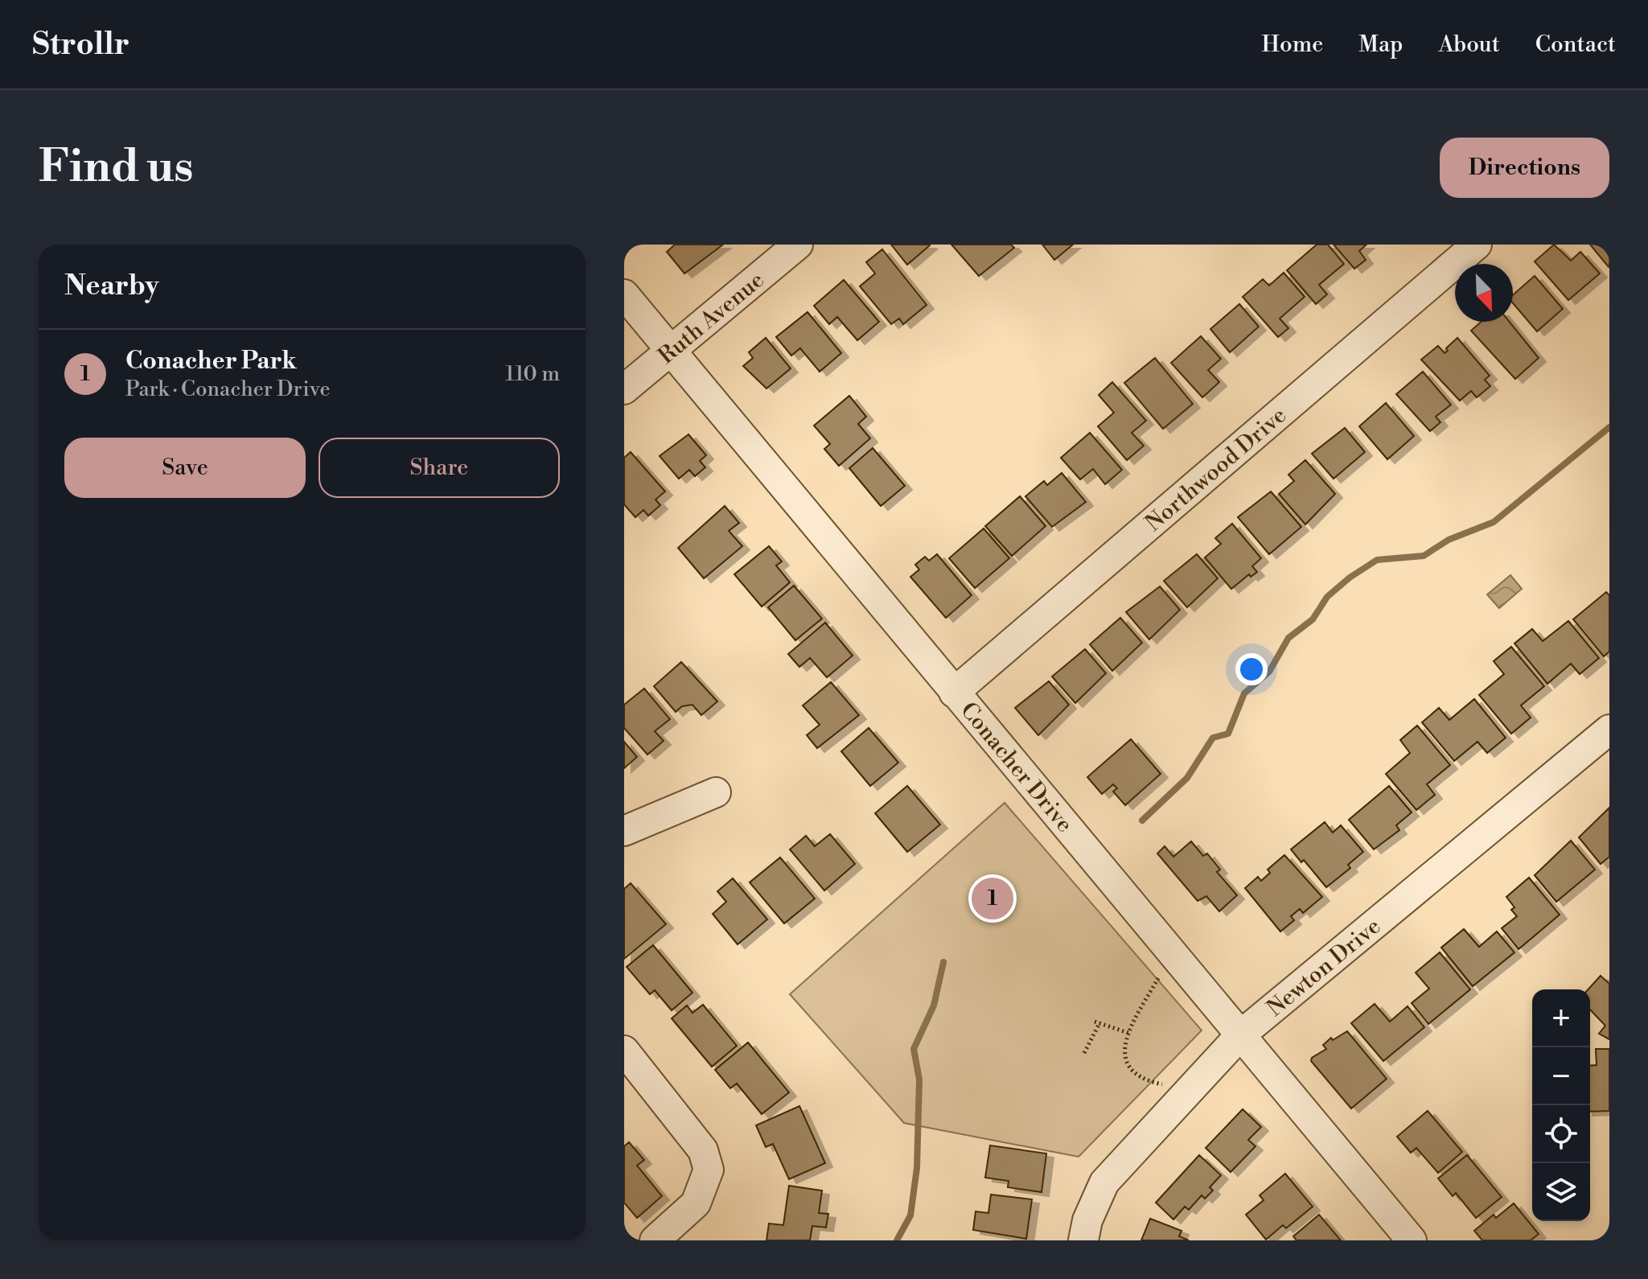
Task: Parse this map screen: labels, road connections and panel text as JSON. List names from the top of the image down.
{
  "streets": {
    "street": [
      "Ruth Avenue",
      "Northwood Drive",
      "Conacher Drive",
      "Newton Drive"
    ]
  },
  "crossings": [
    ["Ruth Avenue", "Conacher Drive"],
    ["Northwood Drive", "Conacher Drive"],
    ["Conacher Drive", "Newton Drive"]
  ],
  "north": "bottom right",
  "page": {
    "header": "Strollr",
    "nav": [
      "Home",
      "Map",
      "About",
      "Contact"
    ],
    "buttons": [
      "Directions",
      ["Save", "Share"]
    ],
    "title": "Find us",
    "heading": "Nearby",
    "list": [
      {
        "mark": "1",
        "name": "Conacher Park",
        "note": "Park · Conacher Drive",
        "value": "110 m"
      }
    ],
    "pins": "1",
    "map_buttons": ["+", "−"]
  }
}
